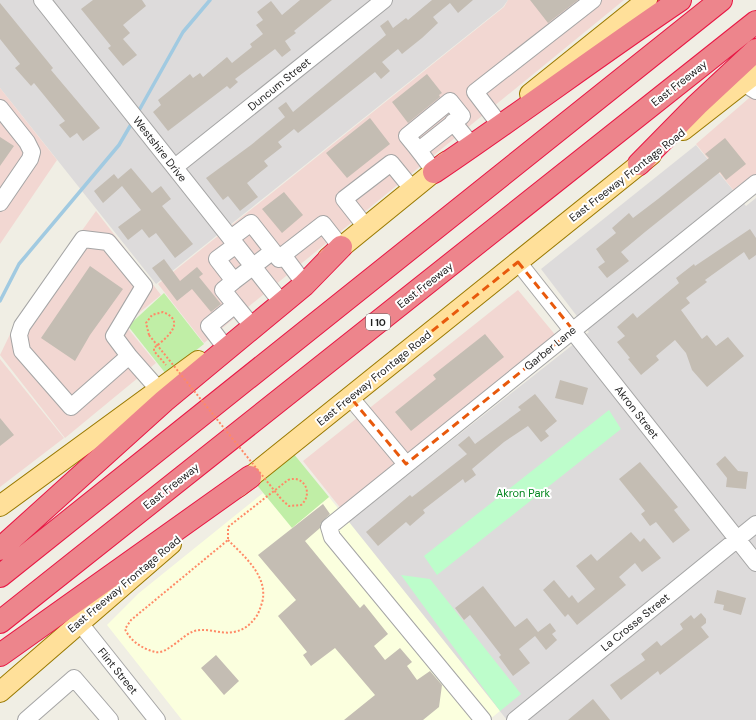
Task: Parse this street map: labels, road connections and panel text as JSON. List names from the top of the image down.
{
  "streets": {
    "highway": ["East Freeway", "I 10"],
    "main road": ["East Freeway Frontage Road"],
    "street": [
      "Duncum Street",
      "Westshire Drive",
      "Garber Lane",
      "Akron Street",
      "La Crosse Street",
      "Flint Street"
    ]
  },
  "crossings": [
    ["Duncum Street", "Westshire Drive"],
    ["East Freeway Frontage Road", "Akron Street"],
    ["East Freeway Frontage Road", "Flint Street"],
    ["Garber Lane", "Akron Street"],
    ["Akron Street", "La Crosse Street"]
  ],
  "parks": ["Akron Park"]
}
